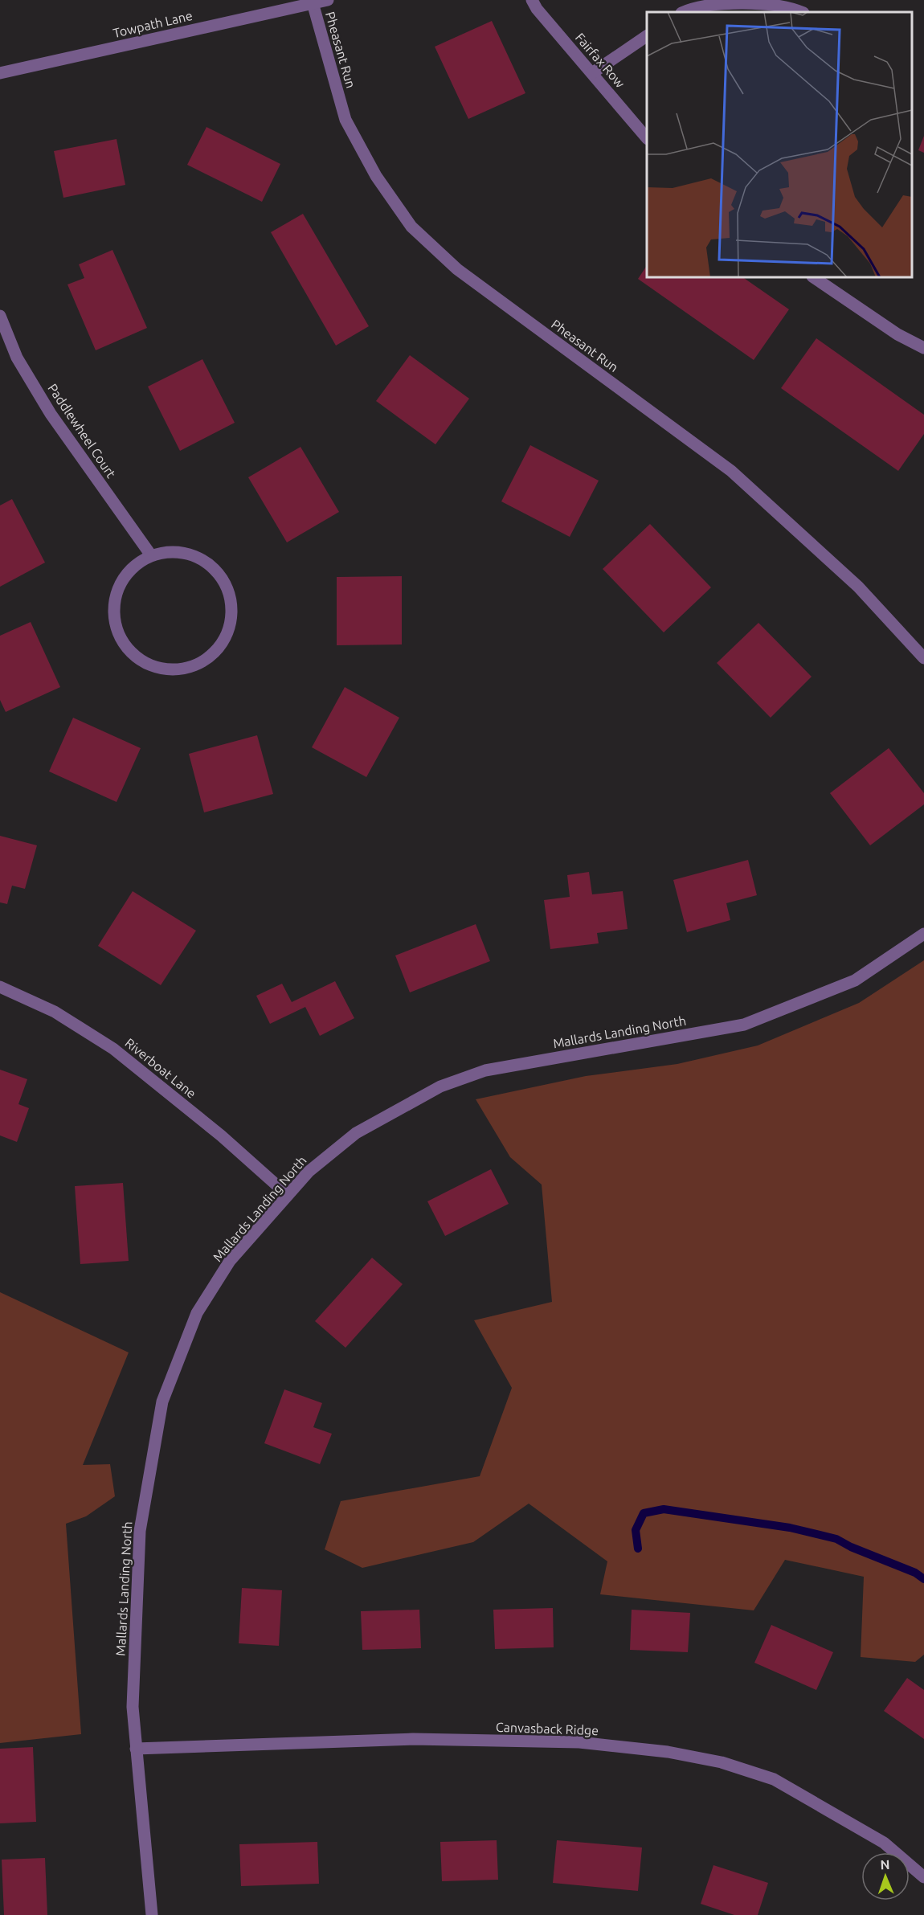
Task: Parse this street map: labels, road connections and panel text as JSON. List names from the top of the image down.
{
  "streets": {
    "street": [
      "Towpath Lane",
      "Pheasant Run",
      "Fairfax Row",
      "Paddlewheel Court",
      "Mallards Landing North",
      "Riverboat Lane",
      "Canvasback Ridge"
    ]
  },
  "crossings": [
    ["Towpath Lane", "Pheasant Run"],
    ["Mallards Landing North", "Riverboat Lane"],
    ["Mallards Landing North", "Canvasback Ridge"]
  ],
  "north": "top"
}
